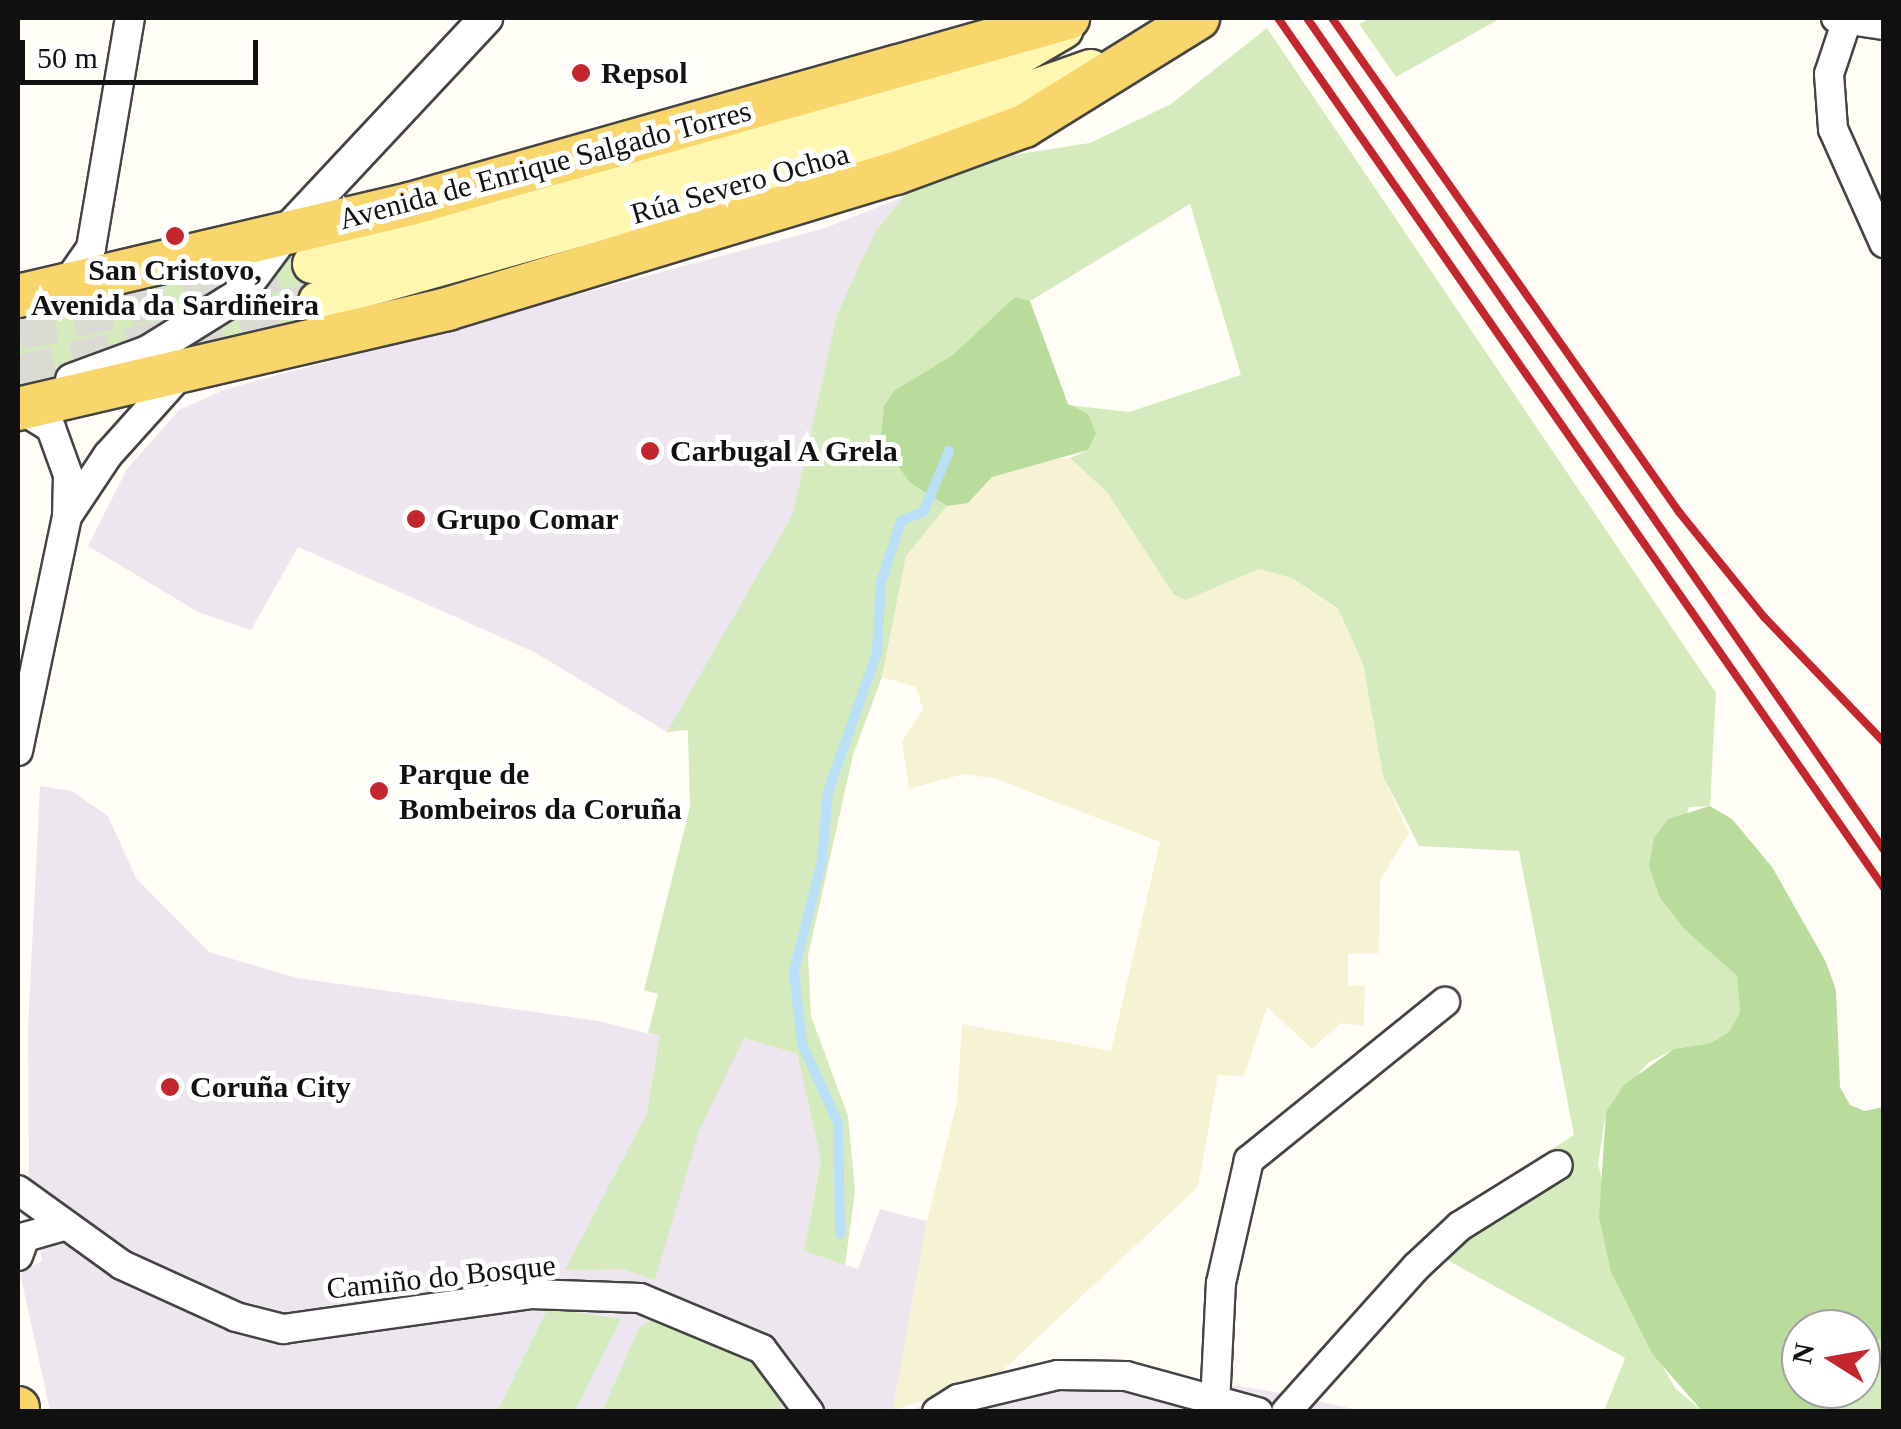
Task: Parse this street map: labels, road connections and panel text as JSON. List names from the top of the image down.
{
  "streets": {
    "main road": ["Avenida de Enrique Salgado Torres", "Rúa Severo Ochoa"],
    "street": ["Camiño do Bosque"]
  },
  "crossings": [
    ["Avenida de Enrique Salgado Torres", "Rúa Severo Ochoa"]
  ],
  "places": [
    "Repsol",
    "San Cristovo, Avenida da Sardiñeira",
    "Carbugal A Grela",
    "Grupo Comar",
    "Parque de Bombeiros da Coruña",
    "Coruña City"
  ],
  "scale_bar": "50 m",
  "north": "left"
}
